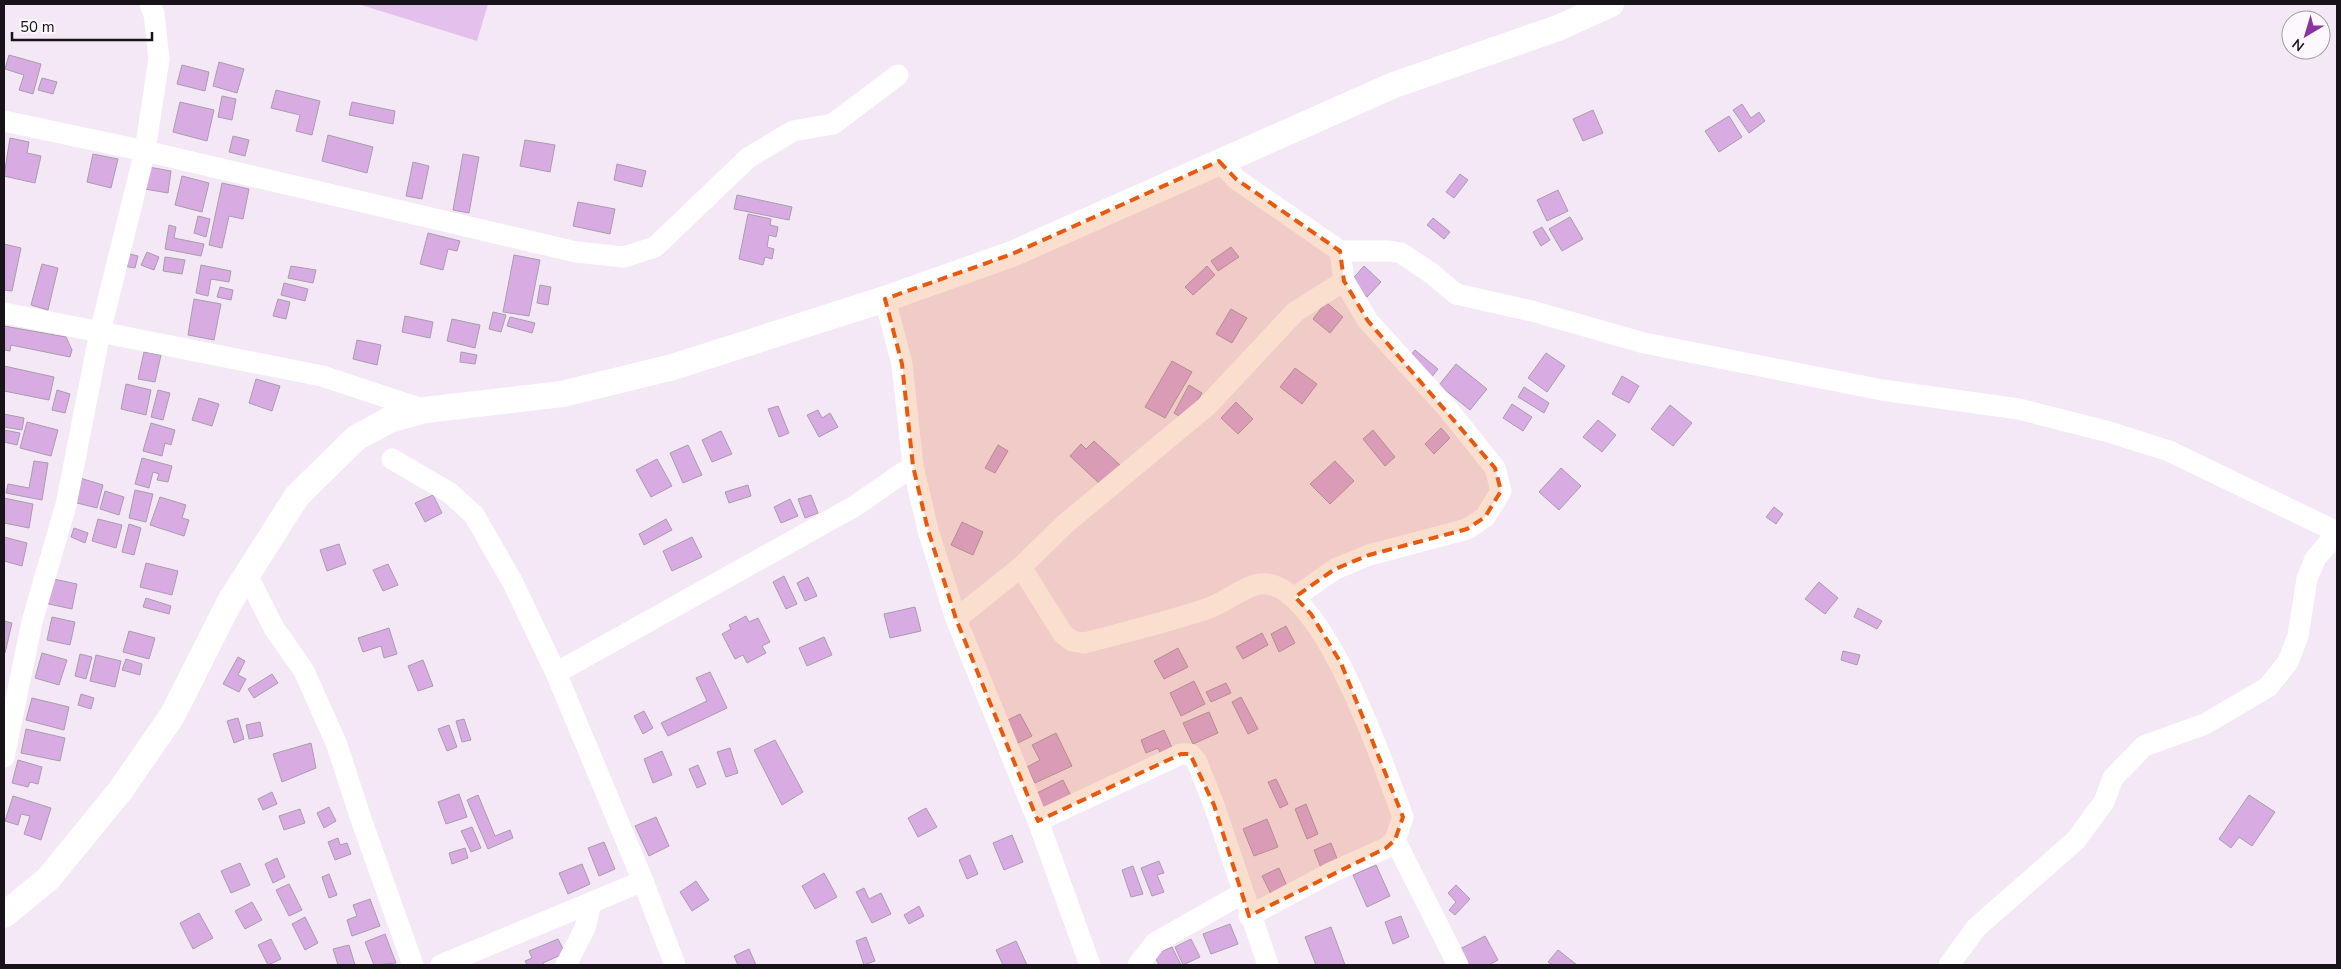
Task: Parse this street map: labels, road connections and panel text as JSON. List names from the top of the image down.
{
  "scale_bar": "50 m",
  "north": "bottom left"
}
